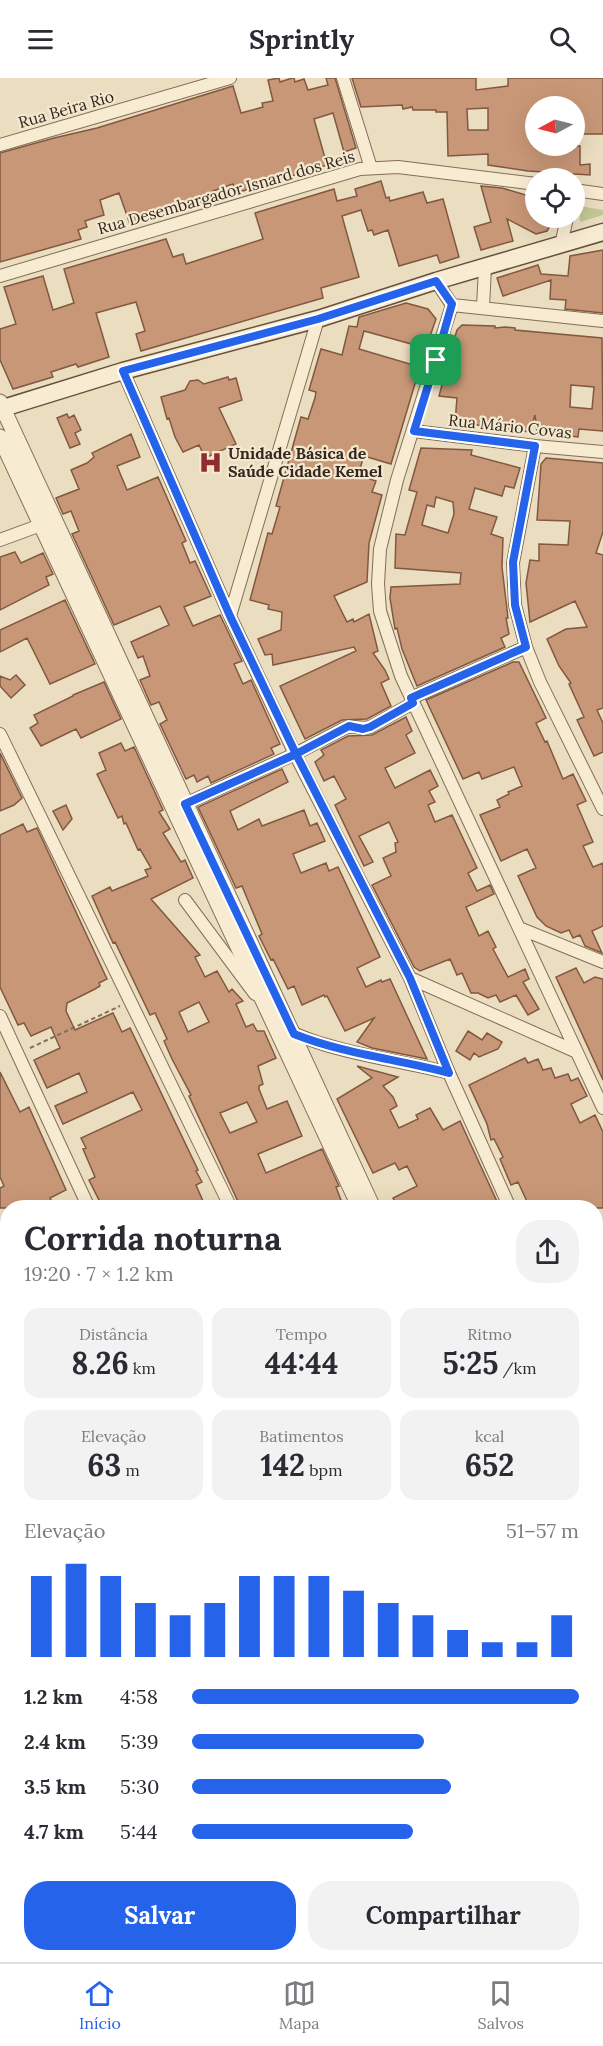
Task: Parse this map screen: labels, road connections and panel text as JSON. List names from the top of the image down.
{
  "streets": {
    "street": ["Rua Beira Rio", "Rua Desembargador Isnard dos Reis", "Rua Mário Covas"]
  },
  "places": {
    "hospital": ["Unidade Básica de Saúde Cidade Kemel"]
  },
  "north": "left",
  "page": {
    "header": "Sprintly",
    "heading": ["Corrida noturna", "19:20 · 7 × 1.2 km"],
    "stats": [
      ["Distância", "8.26 km"],
      ["Tempo", "44:44"],
      ["Ritmo", "5:25 /km"],
      ["Elevação", "63 m"],
      ["Batimentos", "142 bpm"],
      ["kcal", "652"]
    ],
    "chart": ["Elevação", "51–57 m"],
    "list": [
      {
        "name": "1.2 km",
        "note": "4:58"
      },
      {
        "name": "2.4 km",
        "note": "5:39"
      },
      {
        "name": "3.5 km",
        "note": "5:30"
      },
      {
        "name": "4.7 km",
        "note": "5:44"
      }
    ],
    "buttons": ["Salvar", "Compartilhar"],
    "tabs": ["Início", "Mapa", "Salvos"]
  }
}
